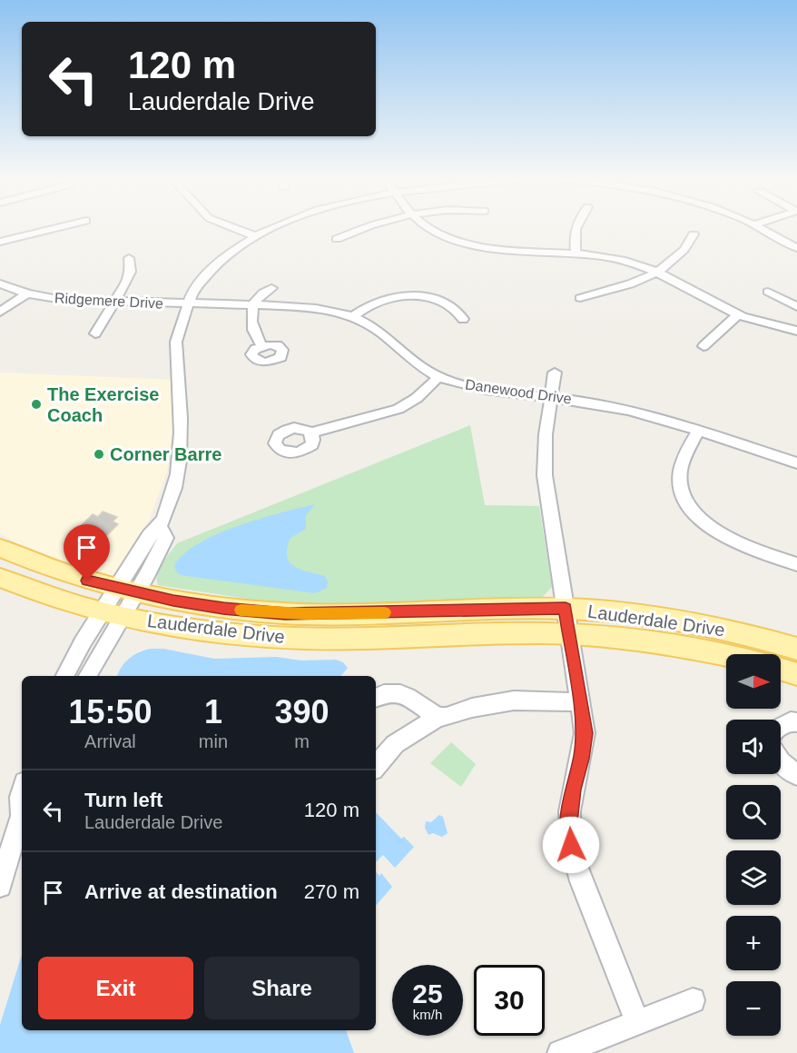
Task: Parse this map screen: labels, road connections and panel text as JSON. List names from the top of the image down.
{
  "streets": {
    "main road": ["Lauderdale Drive"],
    "street": ["Ridgemere Drive", "Danewood Drive"]
  },
  "crossings": [
    ["Ridgemere Drive", "Danewood Drive"]
  ],
  "places": ["The Exercise Coach", "Corner Barre"],
  "north": "right",
  "page": {
    "turn": ["120 m", "Lauderdale Drive"],
    "map_buttons": ["+", "−"],
    "eta": [
      "15:50",
      "Arrival",
      "1",
      "min",
      "390",
      "m"
    ],
    "list": [
      {
        "name": "Turn left",
        "note": "Lauderdale Drive",
        "value": "120 m"
      },
      {
        "name": "Arrive at destination",
        "value": "270 m"
      }
    ],
    "buttons": ["Exit", "Share"],
    "speed": "25 km/h",
    "limit": "30"
  }
}
